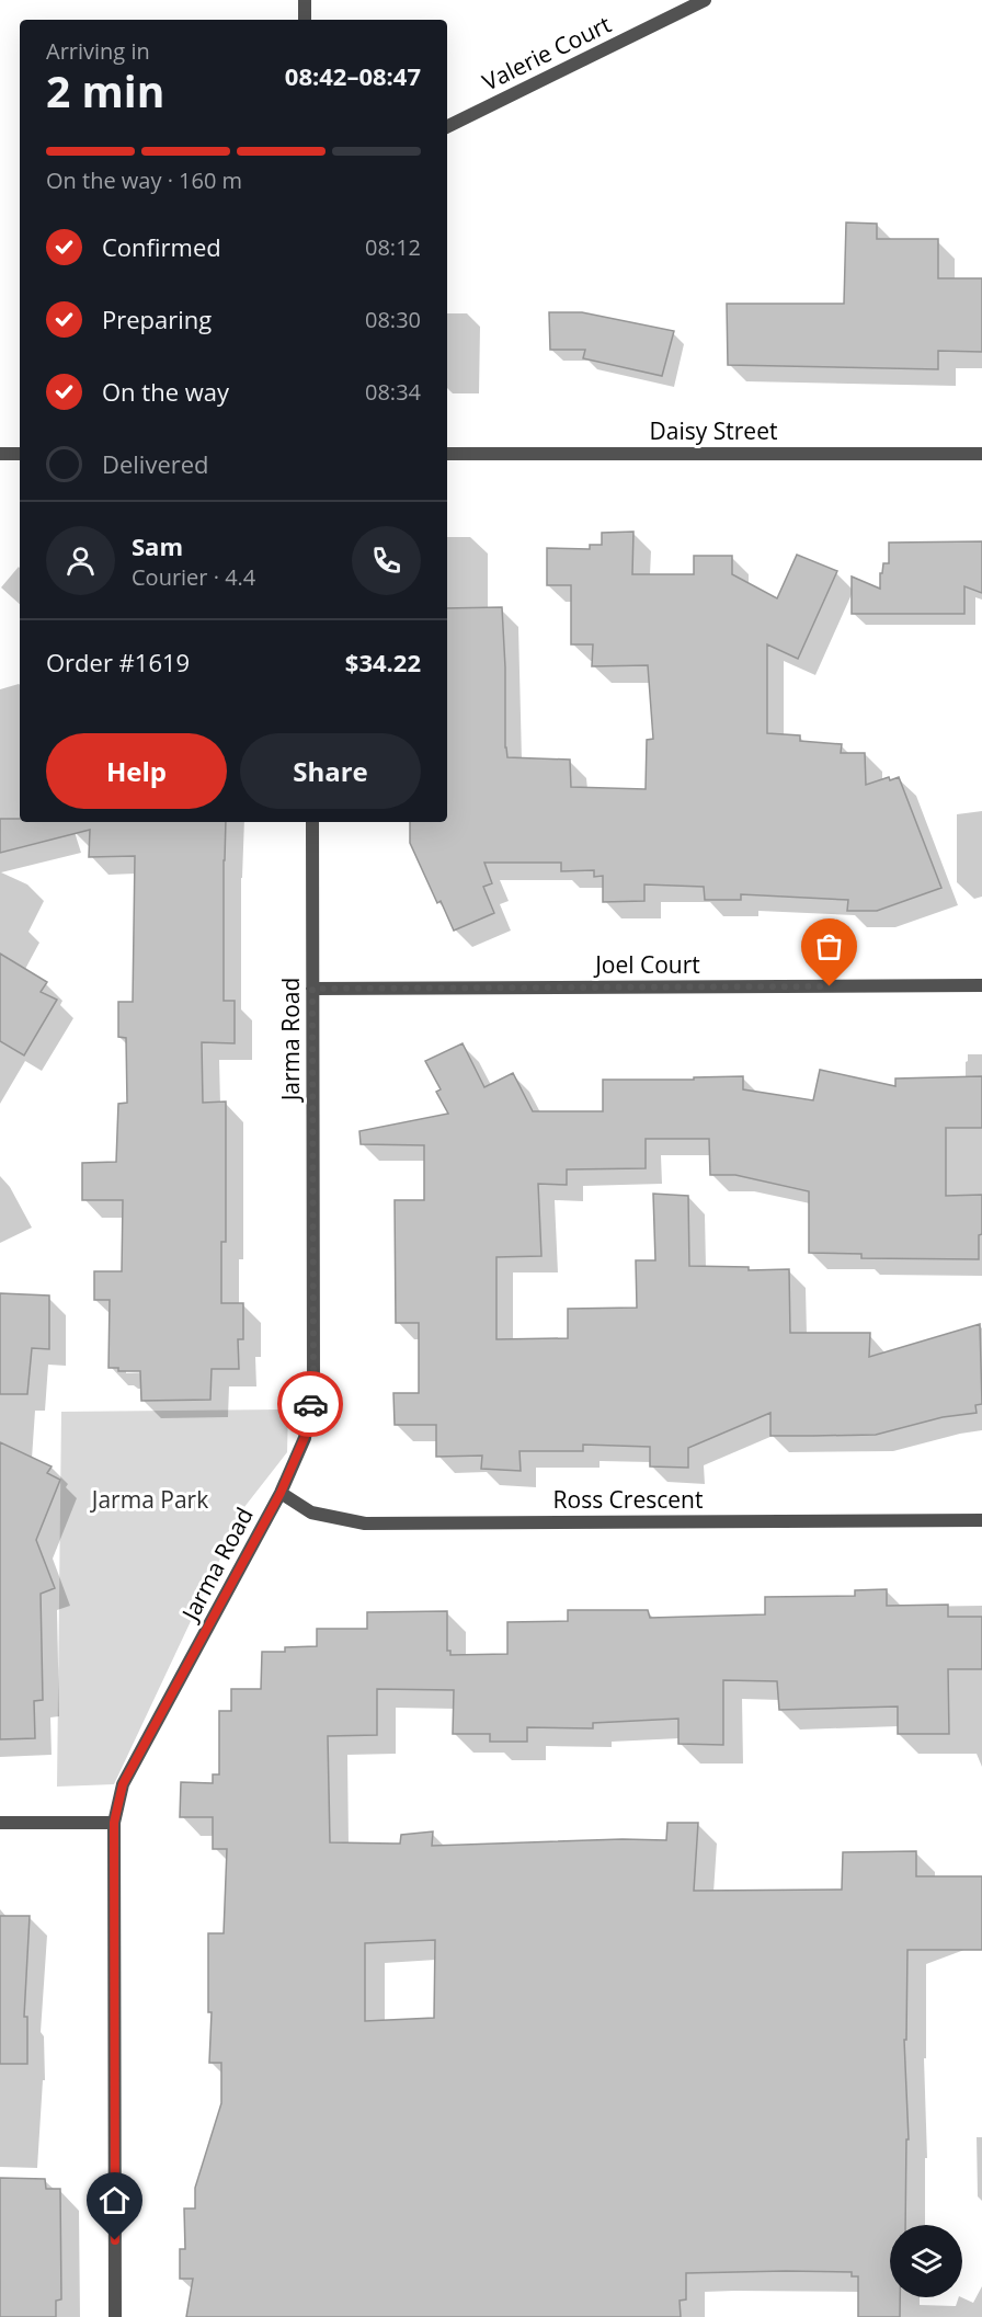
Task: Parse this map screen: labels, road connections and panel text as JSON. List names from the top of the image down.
{
  "streets": {
    "street": [
      "Valerie Court",
      "Daisy Street",
      "Joel Court",
      "Jarma Road",
      "Ross Crescent"
    ]
  },
  "crossings": [
    ["Joel Court", "Jarma Road"],
    ["Jarma Road", "Ross Crescent"]
  ],
  "parks": ["Jarma Park"],
  "page": {
    "heading": ["2 min", "Arriving in", "08:42–08:47"],
    "panel": [
      "Sam",
      "Courier · 4.4",
      "Order #1619",
      "$34.22"
    ],
    "bar": "On the way · 160 m",
    "list": [
      ["Confirmed", "08:12"],
      ["Preparing", "08:30"],
      ["On the way", "08:34"],
      "Delivered"
    ],
    "buttons": ["Help", "Share"]
  }
}
